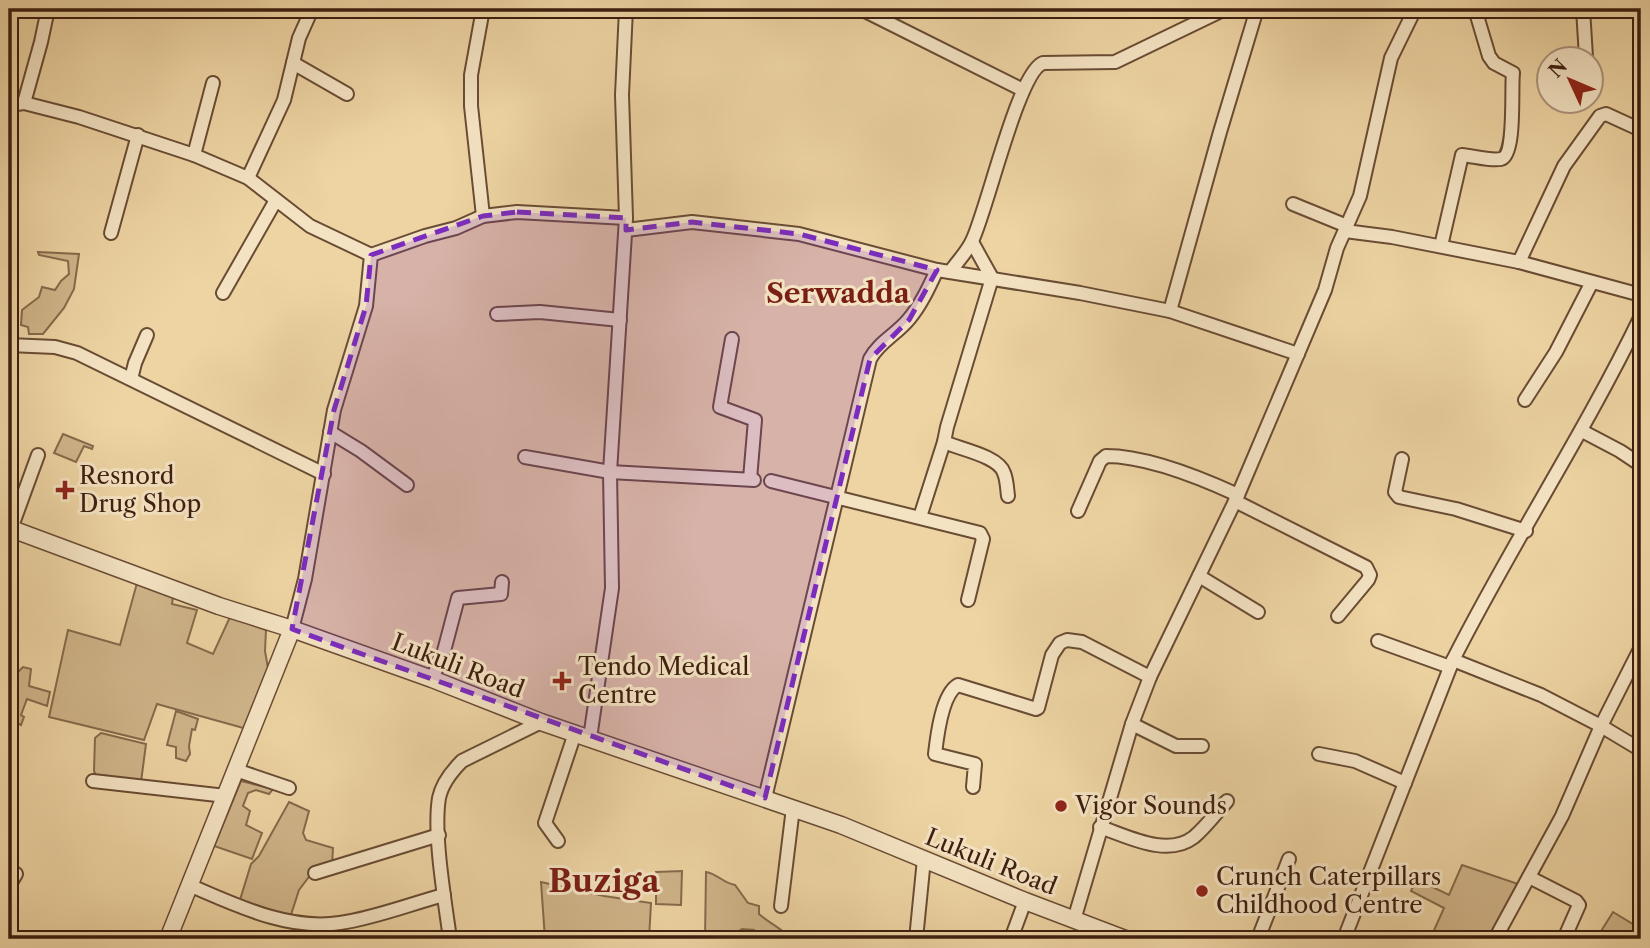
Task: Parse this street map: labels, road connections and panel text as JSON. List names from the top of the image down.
{
  "streets": {
    "street": ["Lukuli Road"]
  },
  "districts": ["Serwadda", "Buziga"],
  "places": {
    "health": ["Resnord Drug Shop", "Tendo Medical Centre"],
    "other": ["Vigor Sounds", "Crunch Caterpillars Childhood Centre"]
  },
  "north": "top left"
}
